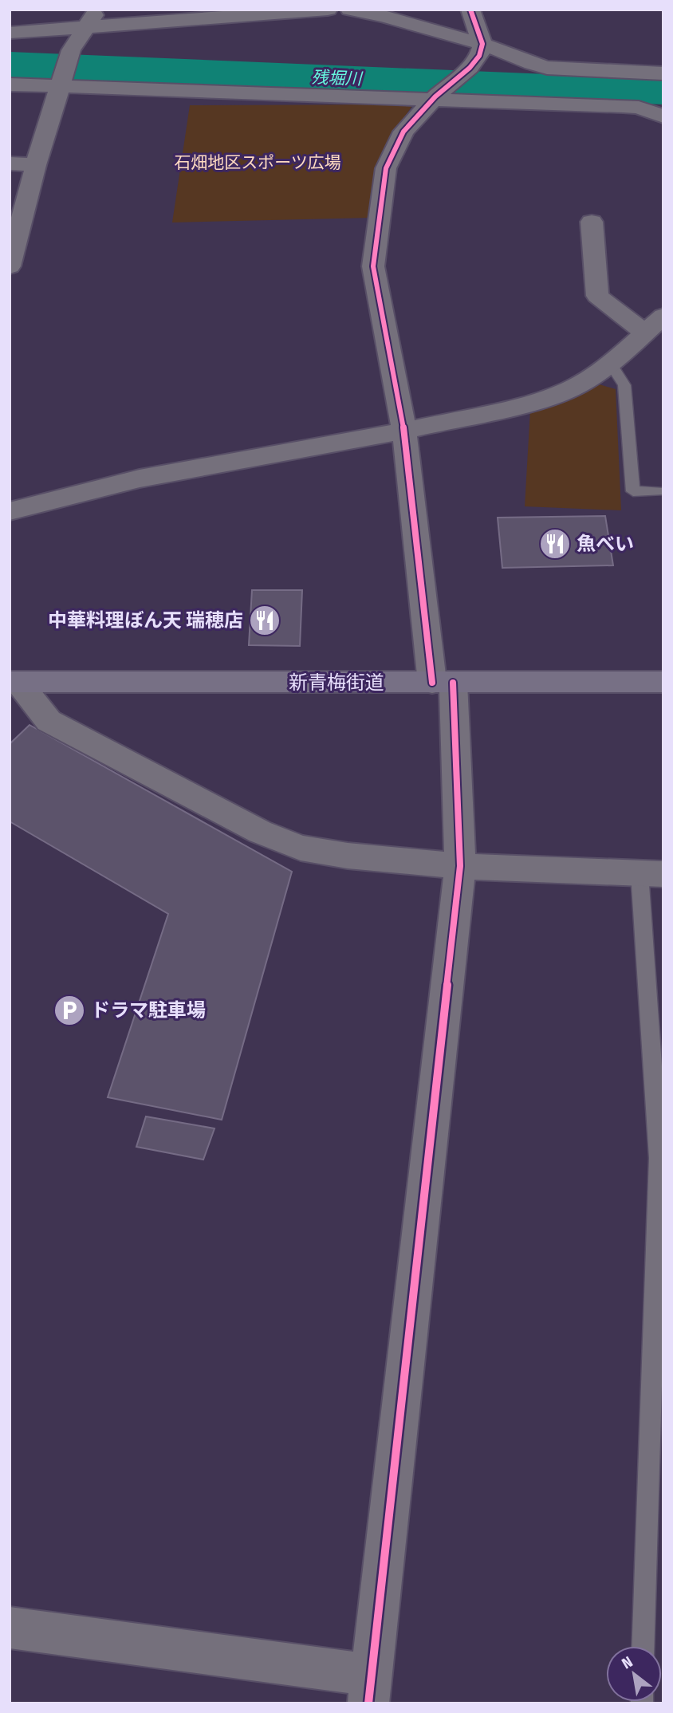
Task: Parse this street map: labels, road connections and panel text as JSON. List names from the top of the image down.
{
  "streets": {
    "main road": ["新青梅街道"]
  },
  "water": ["残堀川"],
  "parks": ["石畑地区スポーツ広場"],
  "places": {
    "restaurant": ["魚べい", "中華料理ぼん天 瑞穂店"],
    "parking": ["ドラマ駐車場"]
  },
  "north": "top left"
}
